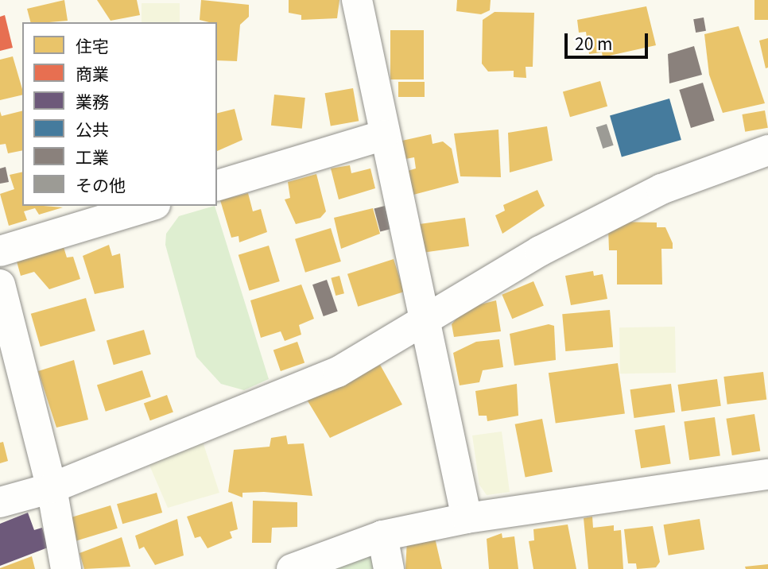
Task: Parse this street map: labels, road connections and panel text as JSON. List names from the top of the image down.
{
  "legend": [
    "住宅",
    "商業",
    "業務",
    "公共",
    "工業",
    "その他"
  ],
  "scale_bar": "20 m"
}
